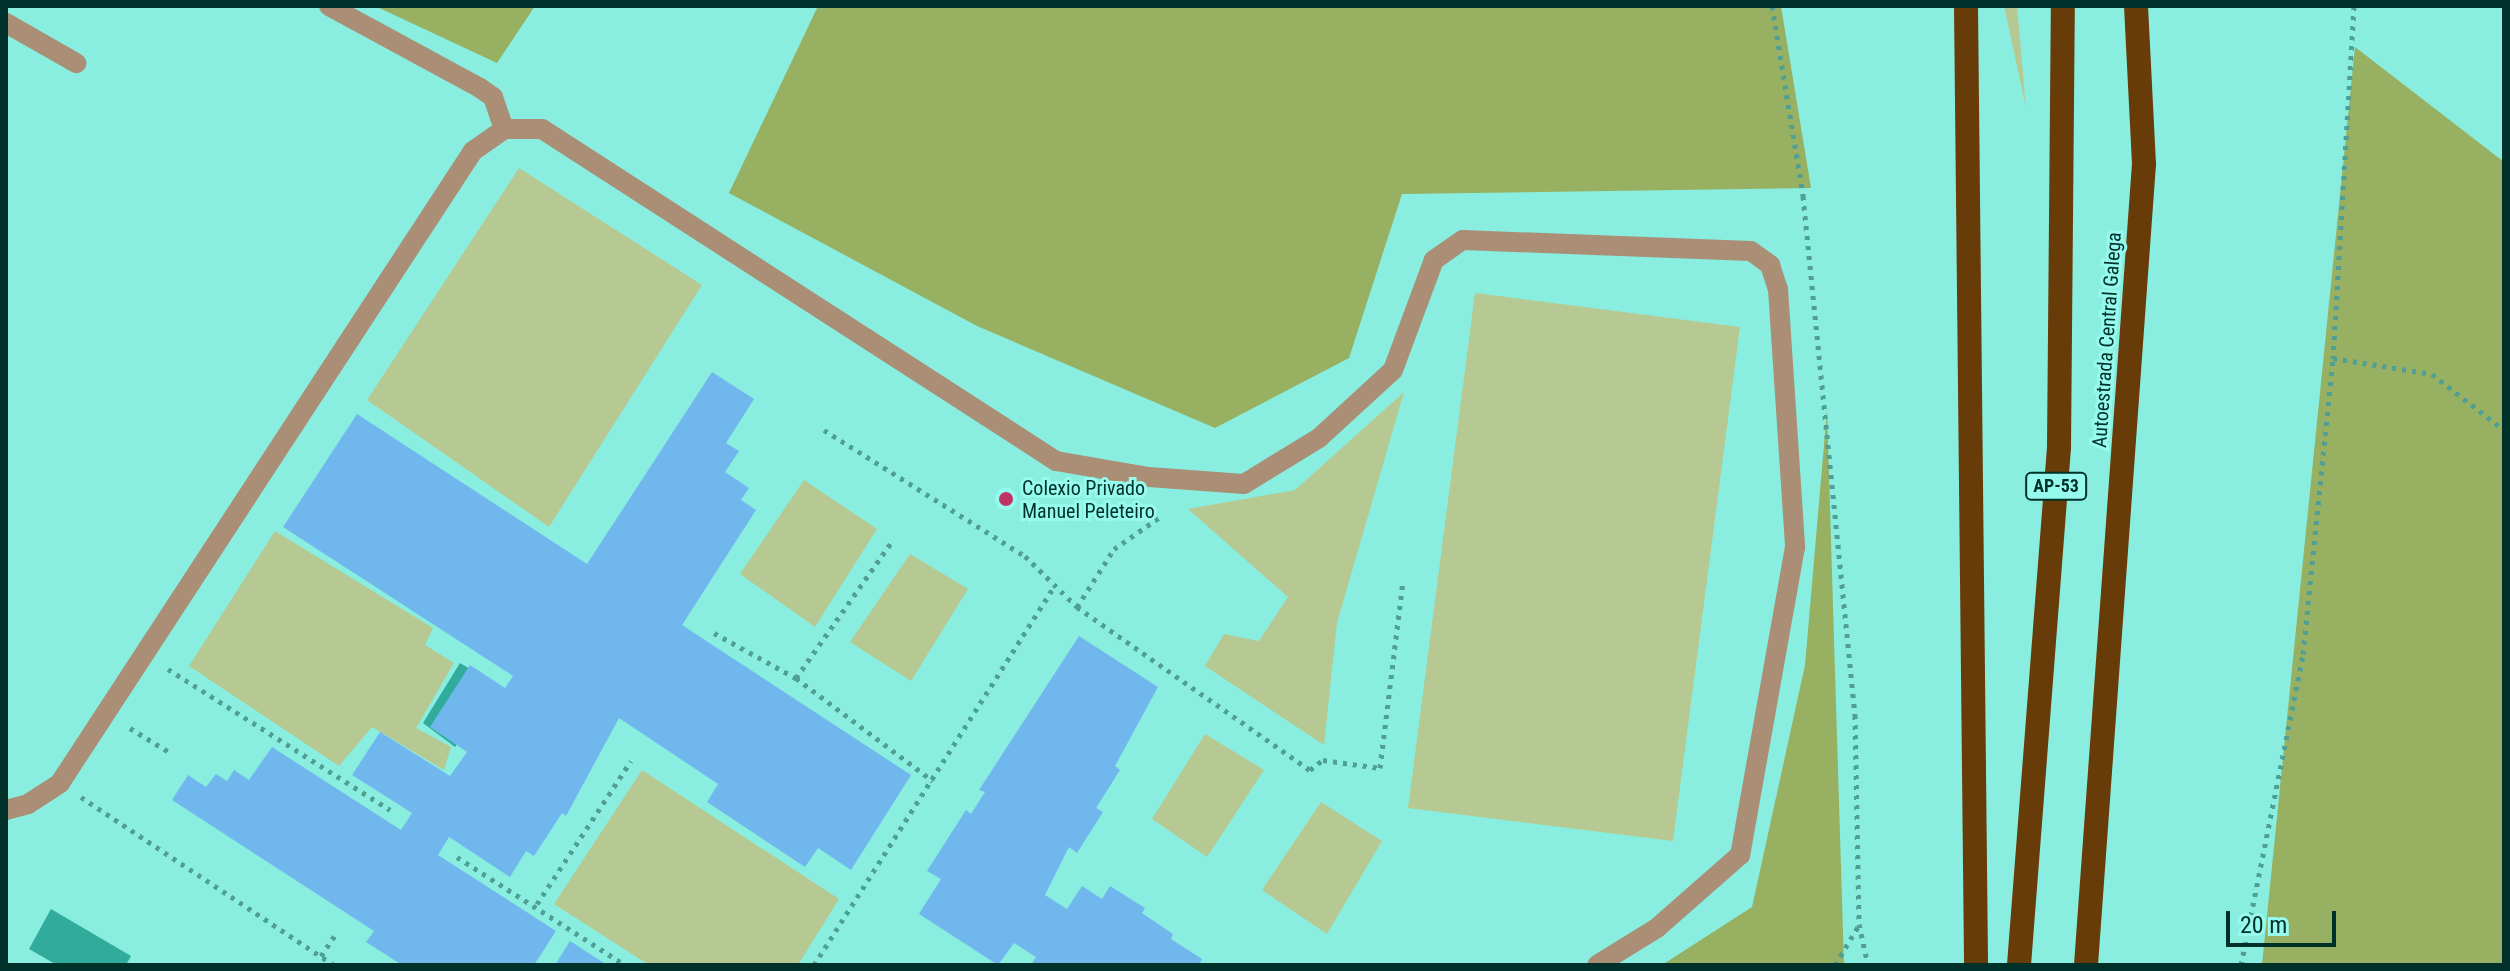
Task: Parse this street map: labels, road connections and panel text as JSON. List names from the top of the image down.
{
  "streets": {
    "highway": ["Autoestrada Central Galega", "AP-53"]
  },
  "places": ["Colexio Privado Manuel Peleteiro"],
  "scale_bar": "20 m"
}
